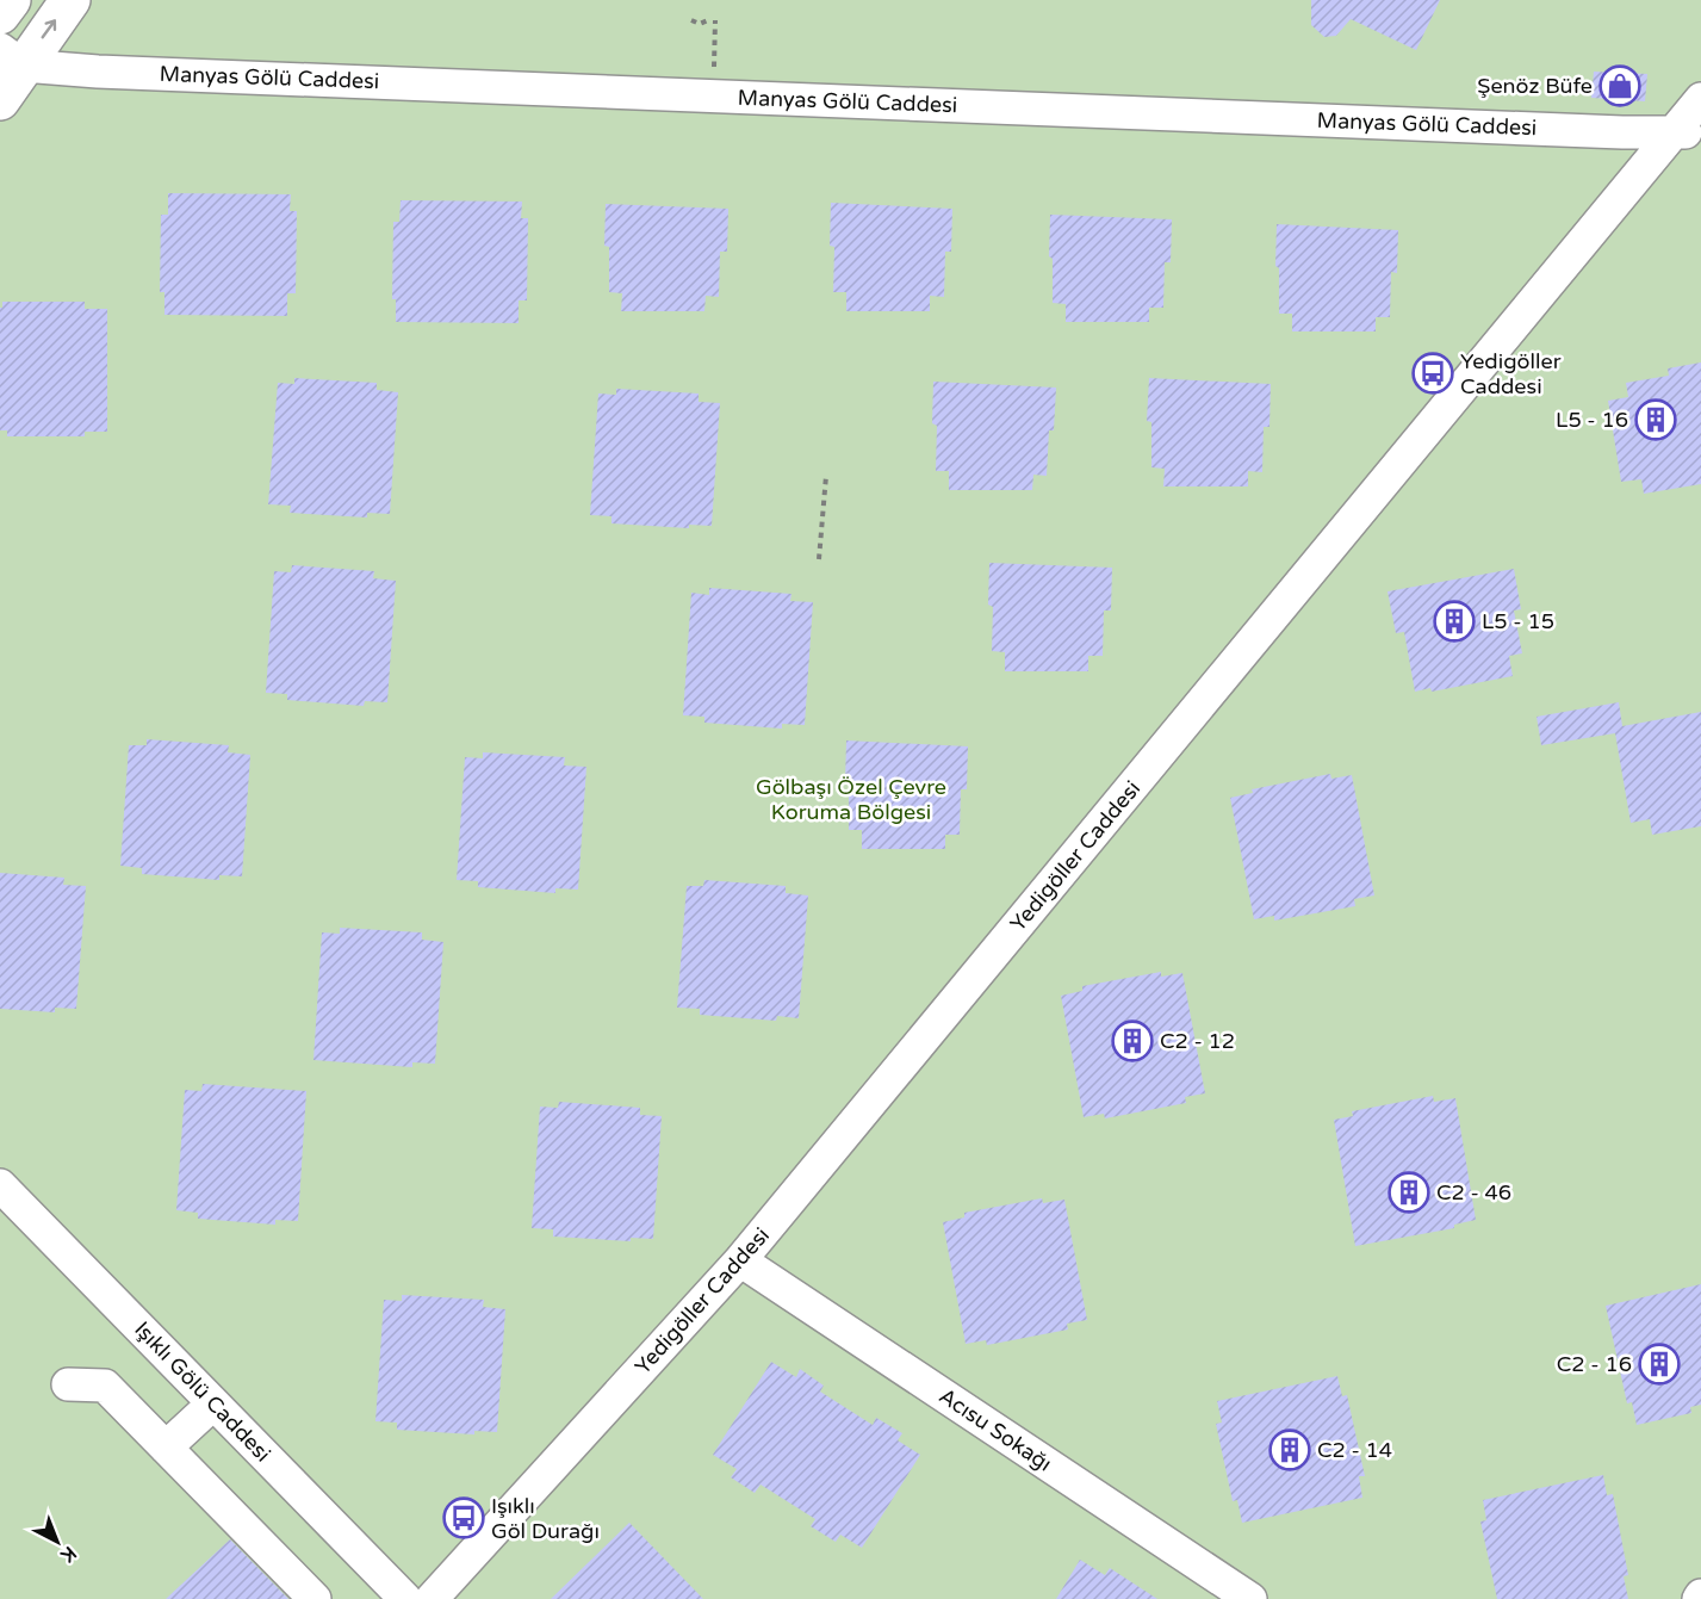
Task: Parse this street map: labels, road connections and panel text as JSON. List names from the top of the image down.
{
  "streets": {
    "street": [
      "Manyas Gölü Caddesi",
      "Yedigöller Caddesi",
      "Işıklı Gölü Caddesi",
      "Acısu Sokağı"
    ]
  },
  "crossings": [
    ["Manyas Gölü Caddesi", "Yedigöller Caddesi"],
    ["Yedigöller Caddesi", "Acısu Sokağı"]
  ],
  "parks": ["Gölbaşı Özel Çevre Koruma Bölgesi"],
  "places": {
    "shop": ["Şenöz Büfe"],
    "bus stop": ["Yedigöller Caddesi", "Işıklı Göl Durağı"],
    "building": [
      "L5 - 16",
      "L5 - 15",
      "C2 - 12",
      "C2 - 46",
      "C2 - 16",
      "C2 - 14"
    ]
  },
  "north": "bottom right"
}
